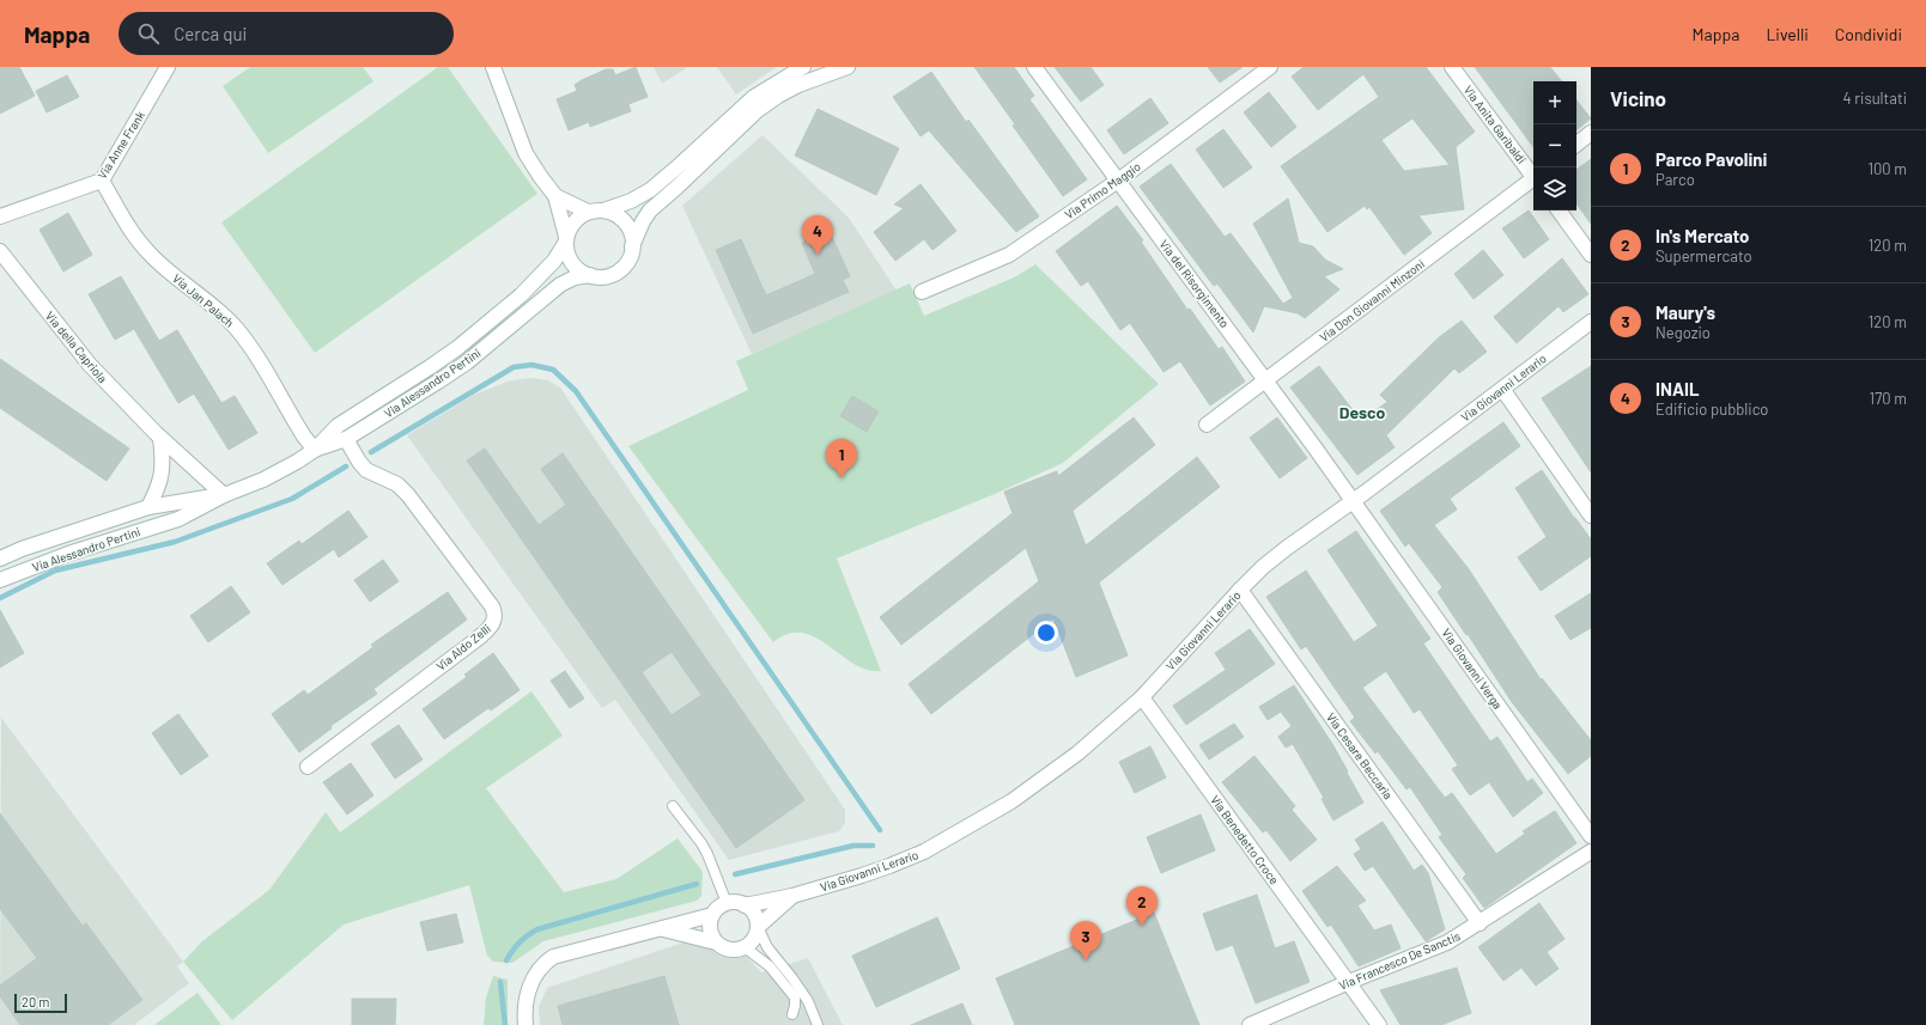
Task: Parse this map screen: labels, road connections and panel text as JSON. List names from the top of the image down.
{
  "streets": {
    "street": [
      "Via Anita Garibaldi",
      "Via Anne Frank",
      "Via Primo Maggio",
      "Via del Risorgimento",
      "Via Jan Palach",
      "Via Don Giovanni Minzoni",
      "Via della Capriola",
      "Via Alessandro Pertini",
      "Via Giovanni Lerario",
      "Via Aldo Zelli",
      "Via Giovanni Verga",
      "Via Cesare Beccaria",
      "Via Benedetto Croce",
      "Via Francesco De Sanctis"
    ]
  },
  "crossings": [
    ["Via Anne Frank", "Via Jan Palach"],
    ["Via Primo Maggio", "Via del Risorgimento"],
    ["Via del Risorgimento", "Via Don Giovanni Minzoni"],
    ["Via del Risorgimento", "Via Giovanni Lerario"],
    ["Via del Risorgimento", "Via Giovanni Verga"],
    ["Via Jan Palach", "Via Alessandro Pertini"],
    ["Via della Capriola", "Via Alessandro Pertini"],
    ["Via Alessandro Pertini", "Via Aldo Zelli"],
    ["Via Giovanni Lerario", "Via Giovanni Verga"],
    ["Via Giovanni Lerario", "Via Cesare Beccaria"],
    ["Via Giovanni Lerario", "Via Benedetto Croce"],
    ["Via Cesare Beccaria", "Via Francesco De Sanctis"],
    ["Via Benedetto Croce", "Via Francesco De Sanctis"]
  ],
  "districts": ["Desco"],
  "scale_bar": "20 m",
  "page": {
    "header": "Mappa",
    "search": "Cerca qui",
    "nav": ["Mappa", "Livelli", "Condividi"],
    "heading": ["Vicino", "4 risultati"],
    "map_buttons": ["+", "−"],
    "list": [
      {
        "mark": "1",
        "name": "Parco Pavolini",
        "note": "Parco",
        "value": "100 m"
      },
      {
        "mark": "2",
        "name": "In's Mercato",
        "note": "Supermercato",
        "value": "120 m"
      },
      {
        "mark": "3",
        "name": "Maury's",
        "note": "Negozio",
        "value": "120 m"
      },
      {
        "mark": "4",
        "name": "INAIL",
        "note": "Edificio pubblico",
        "value": "170 m"
      }
    ],
    "pins": [
      "4",
      "1",
      "2",
      "3"
    ],
    "scale": "20 m"
  }
}
